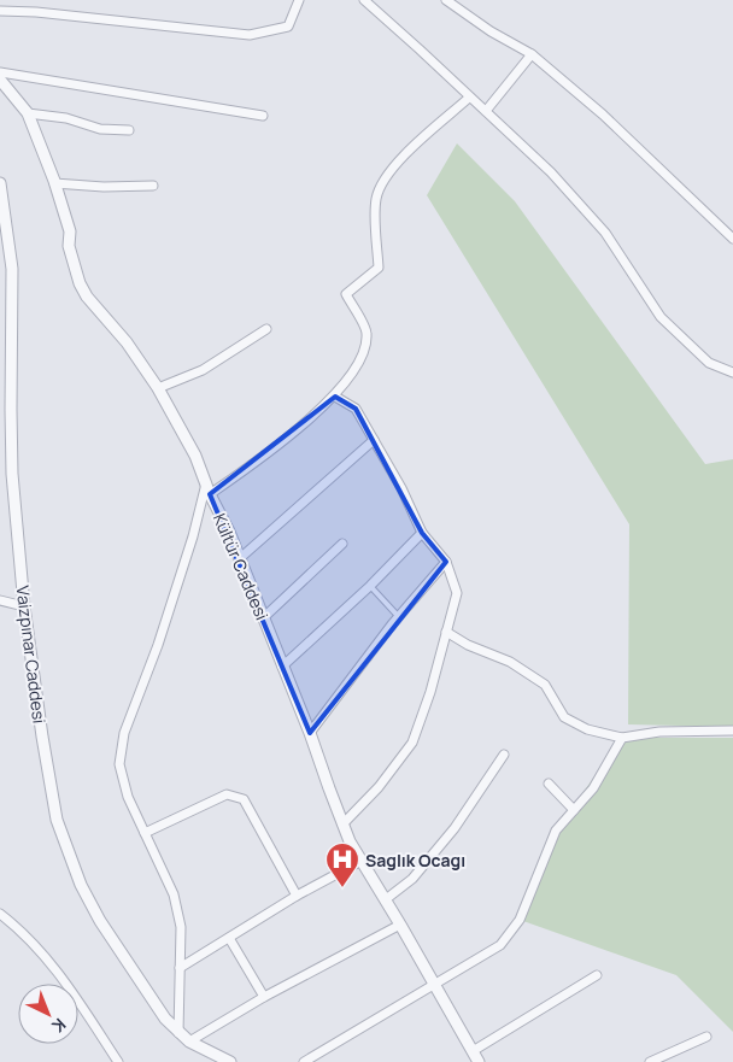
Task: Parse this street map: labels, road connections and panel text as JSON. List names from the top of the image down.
{
  "streets": {
    "street": ["Kültür Caddesi", "Vaizpınar Caddesi"]
  },
  "places": {
    "hospital": ["Saglık Ocagı"]
  },
  "north": "bottom right"
}
